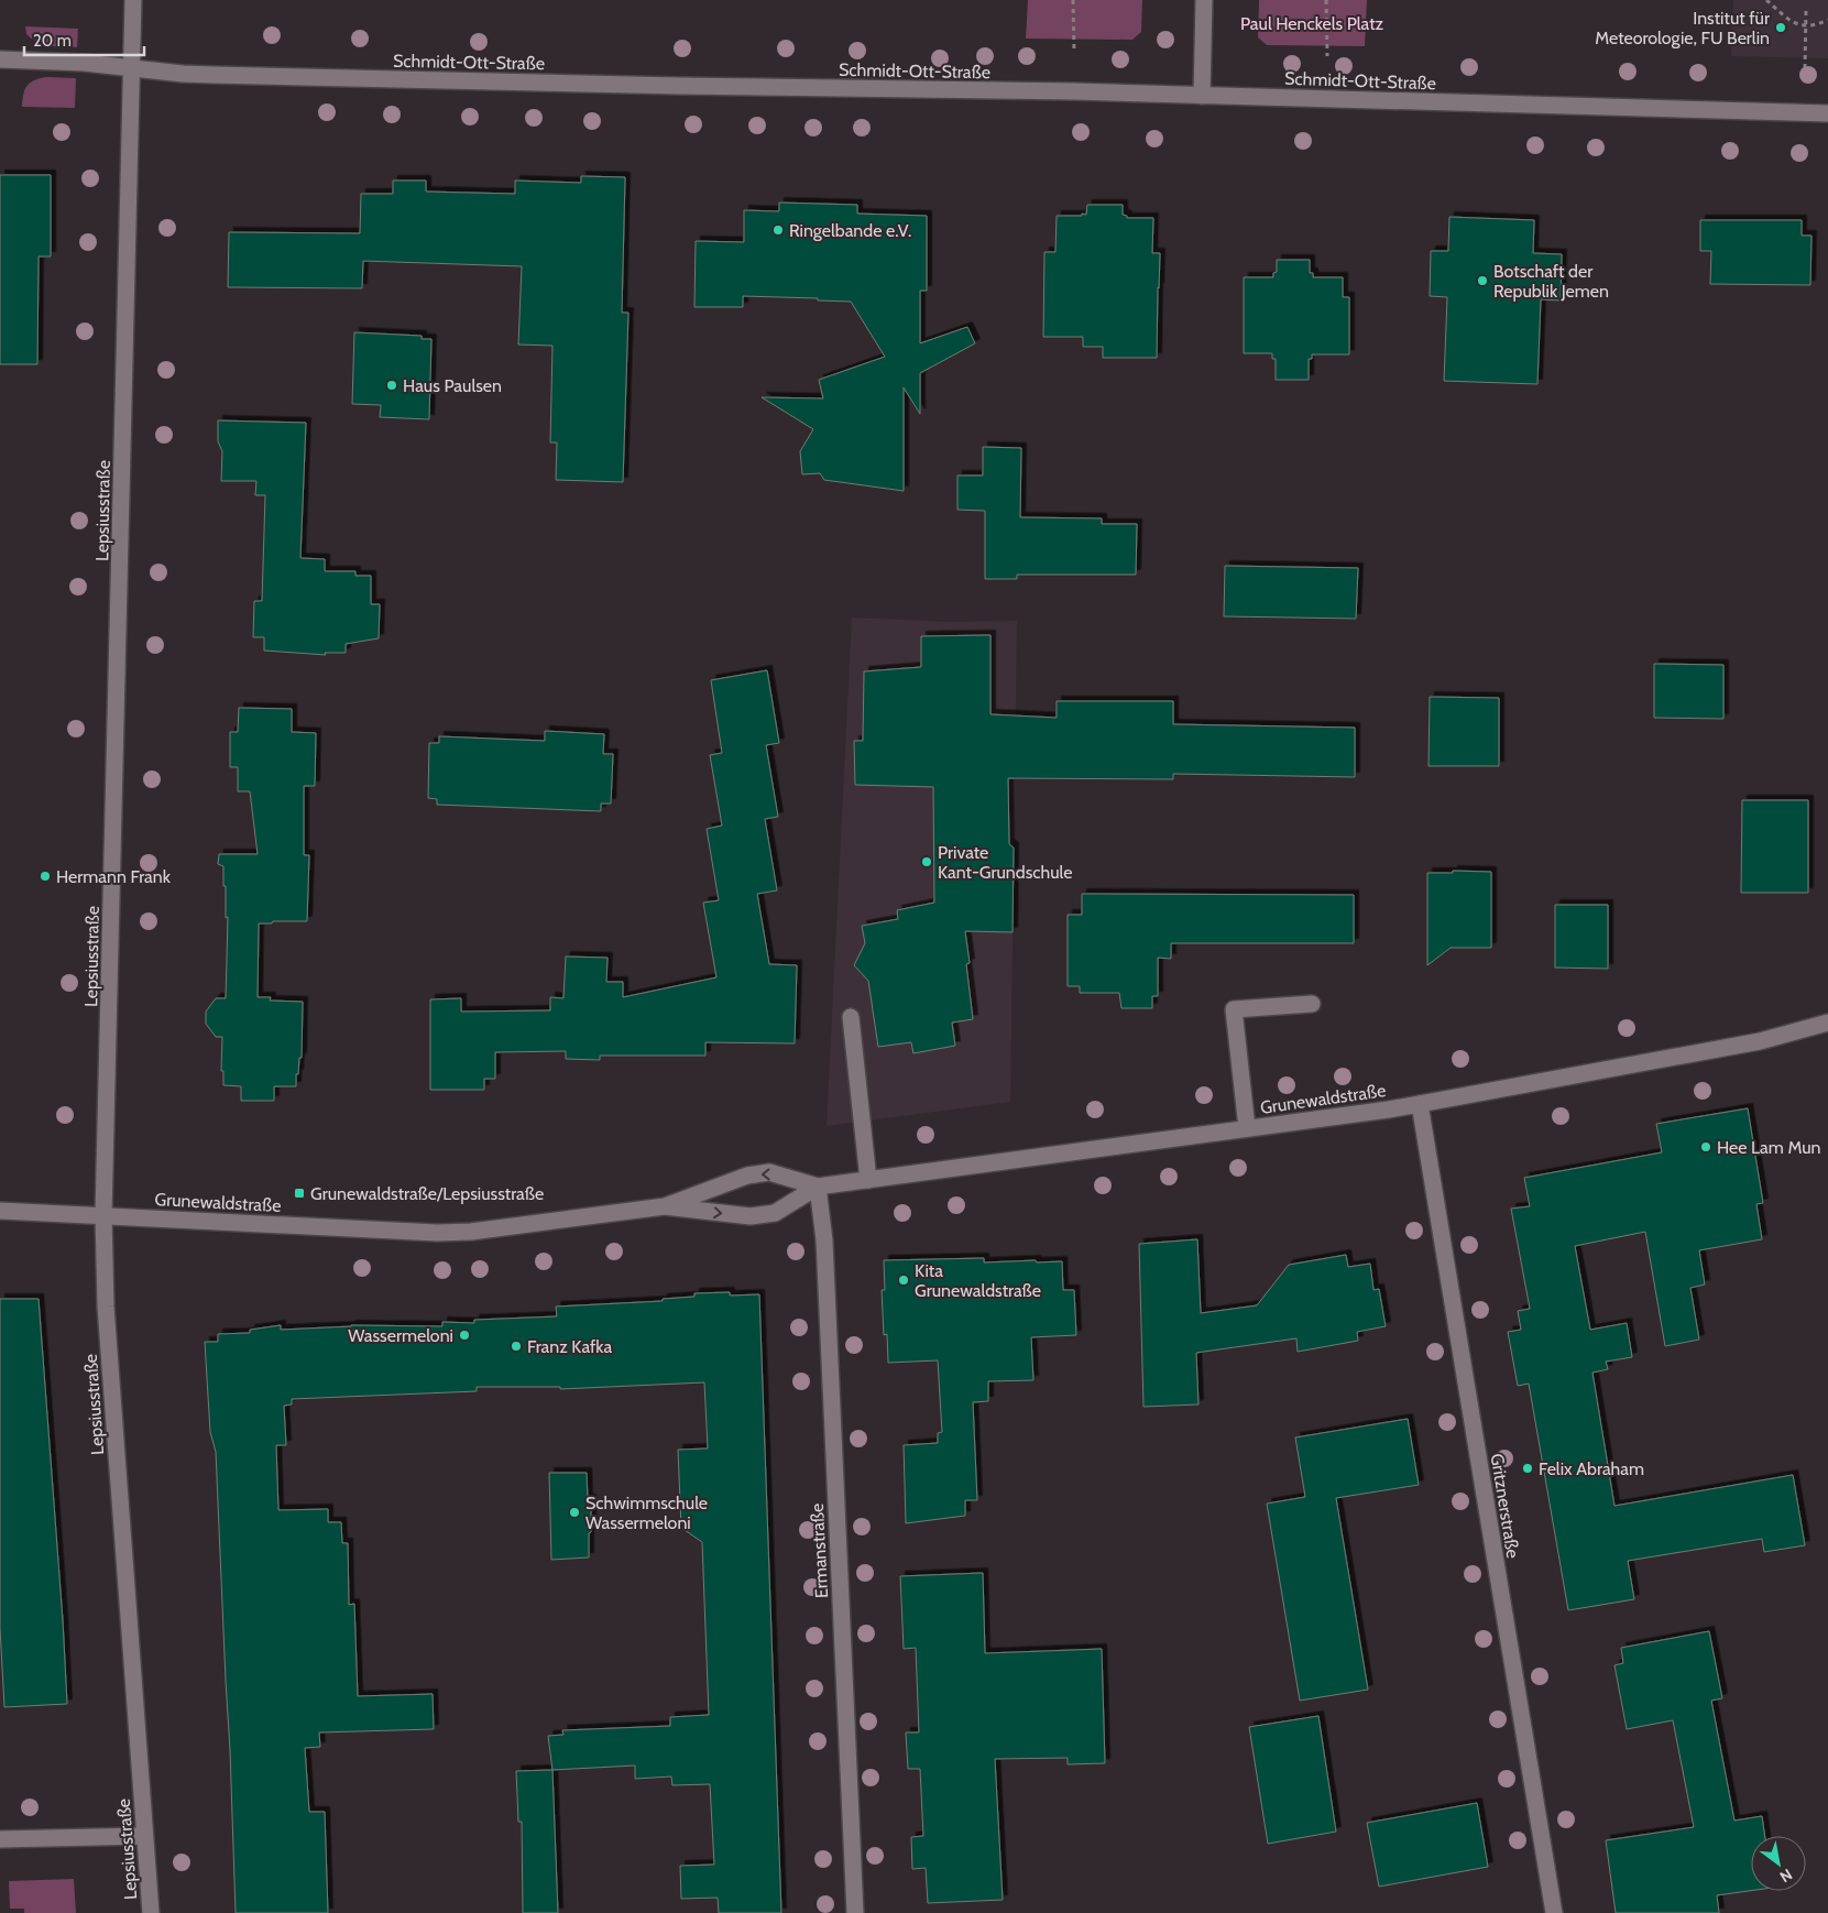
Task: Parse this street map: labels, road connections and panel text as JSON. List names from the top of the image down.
{
  "streets": {
    "street": [
      "Schmidt-Ott-Straße",
      "Lepsiusstraße",
      "Grunewaldstraße",
      "Gritznerstraße",
      "Ermanstraße"
    ]
  },
  "crossings": [
    ["Schmidt-Ott-Straße", "Lepsiusstraße"],
    ["Lepsiusstraße", "Grunewaldstraße"],
    ["Grunewaldstraße", "Gritznerstraße"],
    ["Grunewaldstraße", "Ermanstraße"]
  ],
  "parks": ["Paul Henckels Platz"],
  "places": {
    "other": [
      "Institut für Meteorologie, FU Berlin",
      "Ringelbande e.V.",
      "Botschaft der Republik Jemen",
      "Haus Paulsen",
      "Private Kant-Grundschule",
      "Hermann Frank",
      "Hee Lam Mun",
      "Kita Grunewaldstraße",
      "Wassermeloni",
      "Franz Kafka",
      "Felix Abraham",
      "Schwimmschule Wassermeloni"
    ],
    "transit": ["Grunewaldstraße/Lepsiusstraße"]
  },
  "scale_bar": "20 m",
  "north": "bottom right"
}
